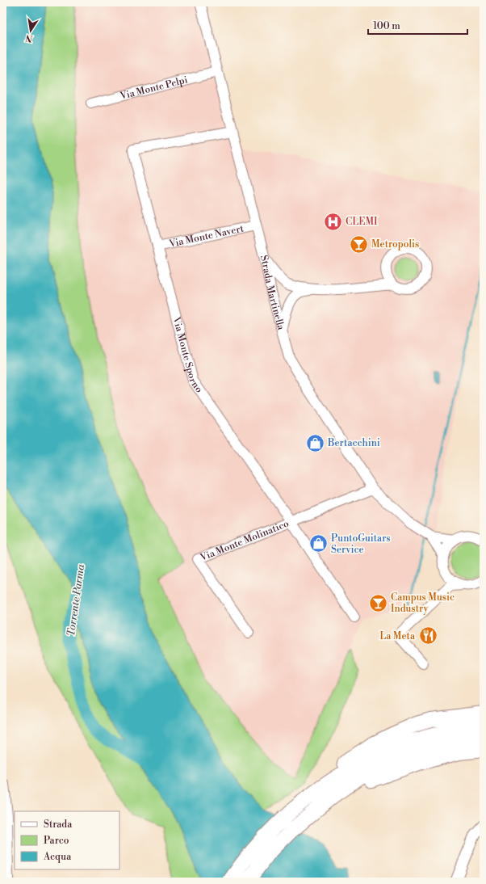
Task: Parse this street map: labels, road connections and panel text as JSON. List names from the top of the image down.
{
  "streets": {
    "street": [
      "Via Monte Pelpi",
      "Via Monte Navert",
      "Strada Martinella",
      "Via Monte Sporno",
      "Via Monte Molinatico"
    ]
  },
  "crossings": [
    ["Via Monte Pelpi", "Strada Martinella"],
    ["Via Monte Navert", "Strada Martinella"],
    ["Via Monte Navert", "Via Monte Sporno"],
    ["Strada Martinella", "Via Monte Sporno"],
    ["Strada Martinella", "Via Monte Molinatico"],
    ["Via Monte Sporno", "Via Monte Molinatico"]
  ],
  "water": ["Torrente Parma"],
  "places": {
    "hospital": ["CLEMI"],
    "bar": ["Metropolis", "Campus Music Industry"],
    "shop": ["Bertacchini", "PuntoGuitars Service"],
    "restaurant": ["La Meta"]
  },
  "legend": ["Strada", "Parco", "Acqua"],
  "scale_bar": "100 m",
  "north": "bottom"
}
